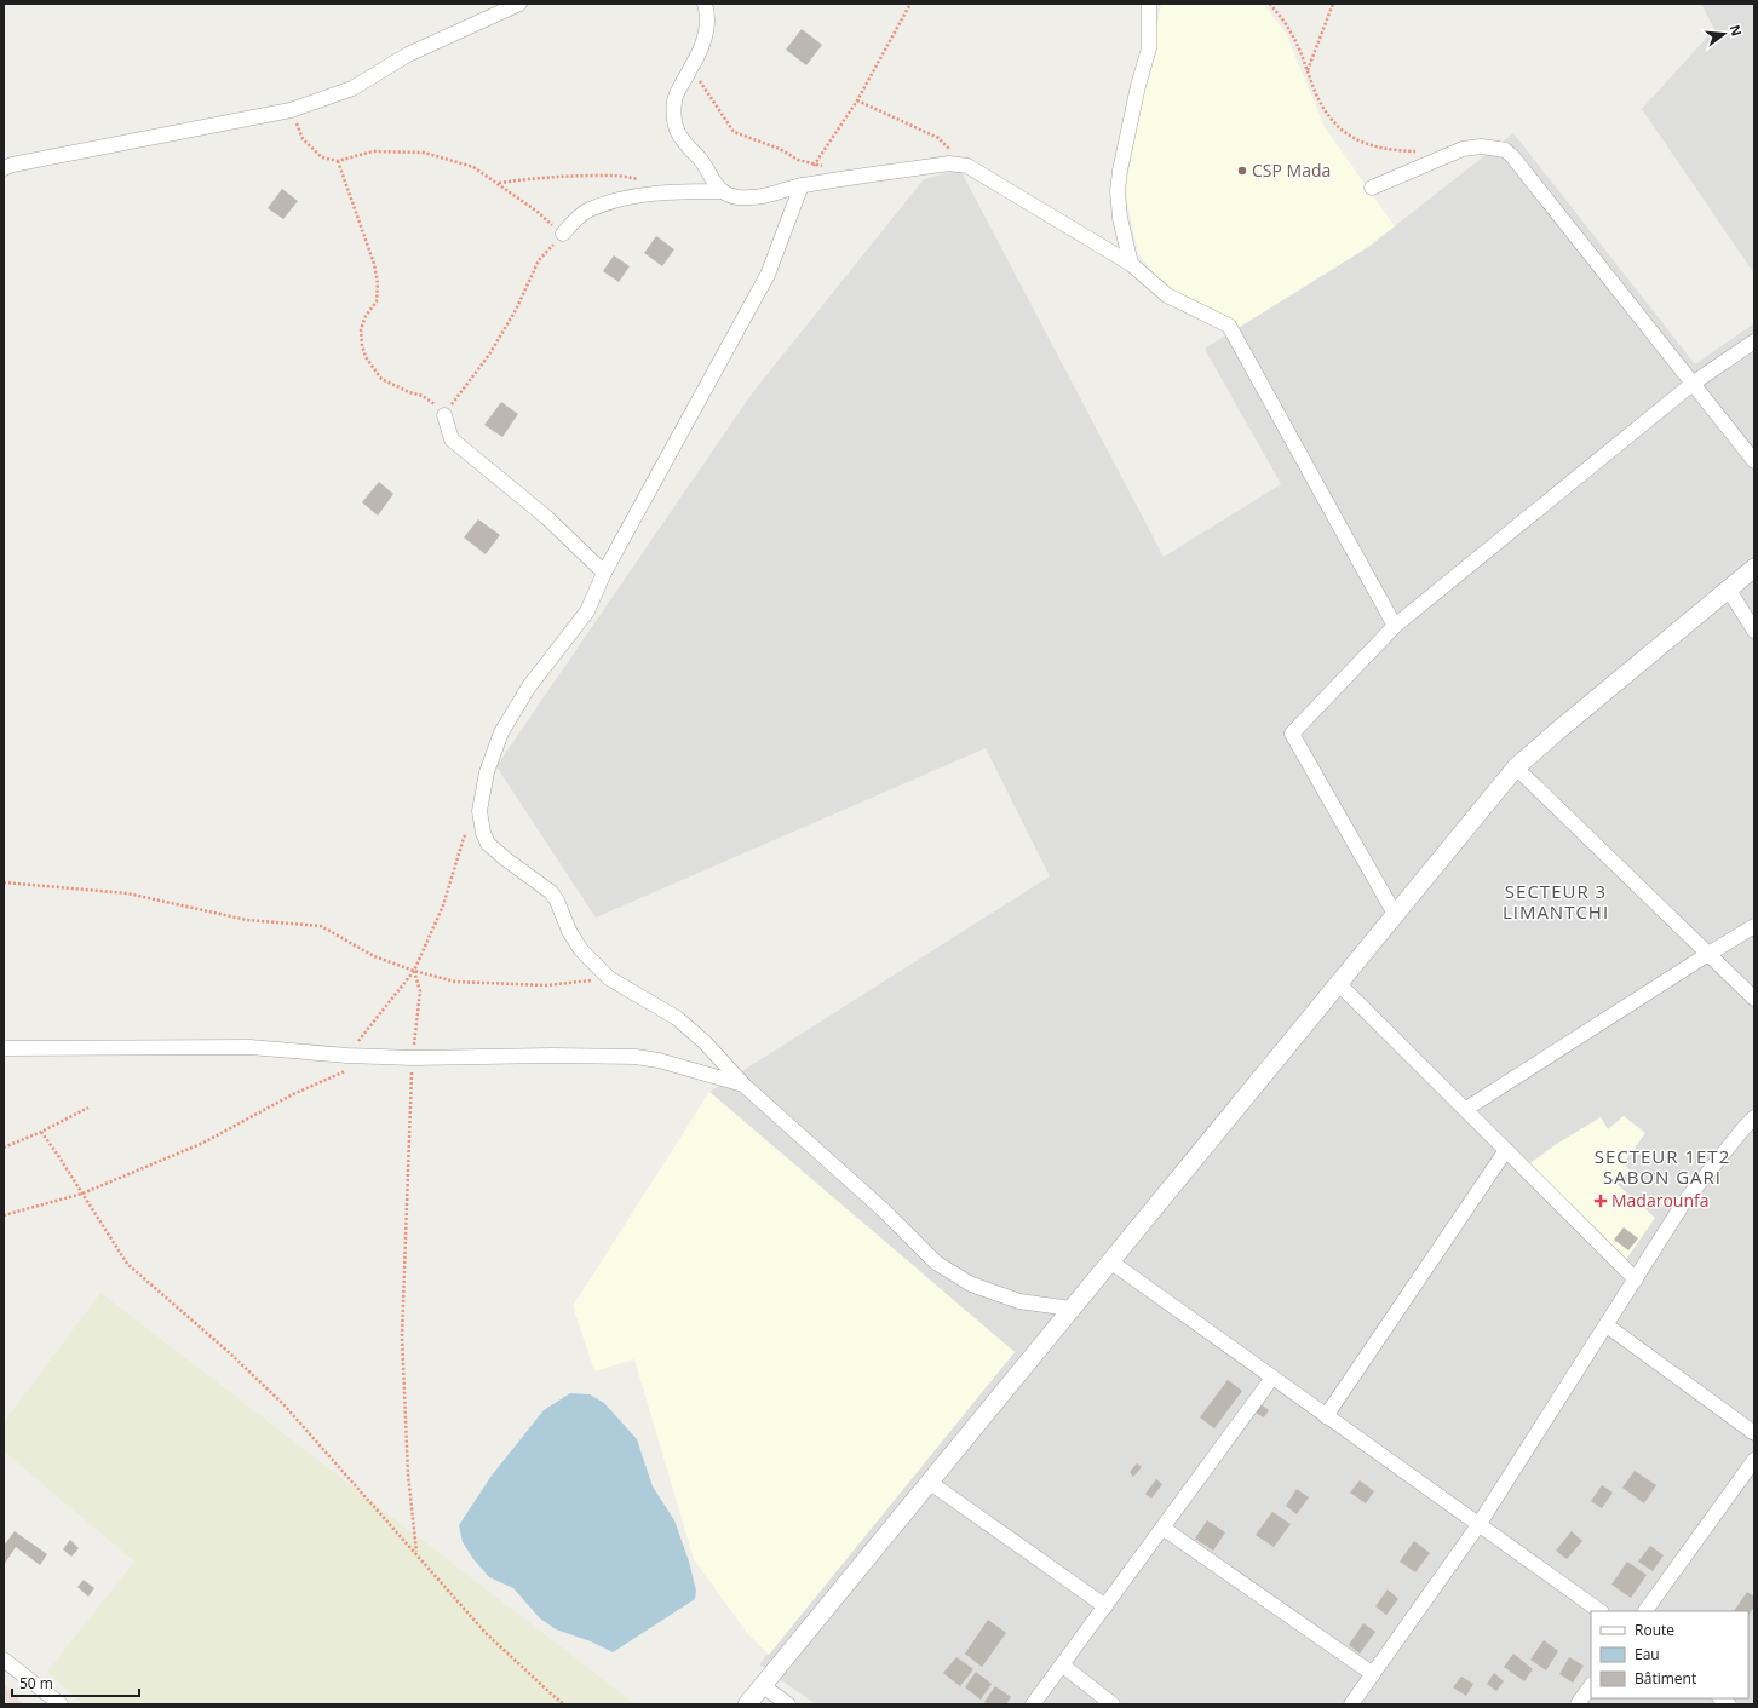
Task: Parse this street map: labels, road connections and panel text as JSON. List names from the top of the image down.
{
  "districts": ["SECTEUR 3 LIMANTCHI", "SECTEUR 1ET2 SABON GARI"],
  "places": {
    "other": ["CSP Mada"],
    "health": ["Madarounfa"]
  },
  "legend": ["Route", "Eau", "Bâtiment"],
  "scale_bar": "50 m",
  "north": "right"
}
